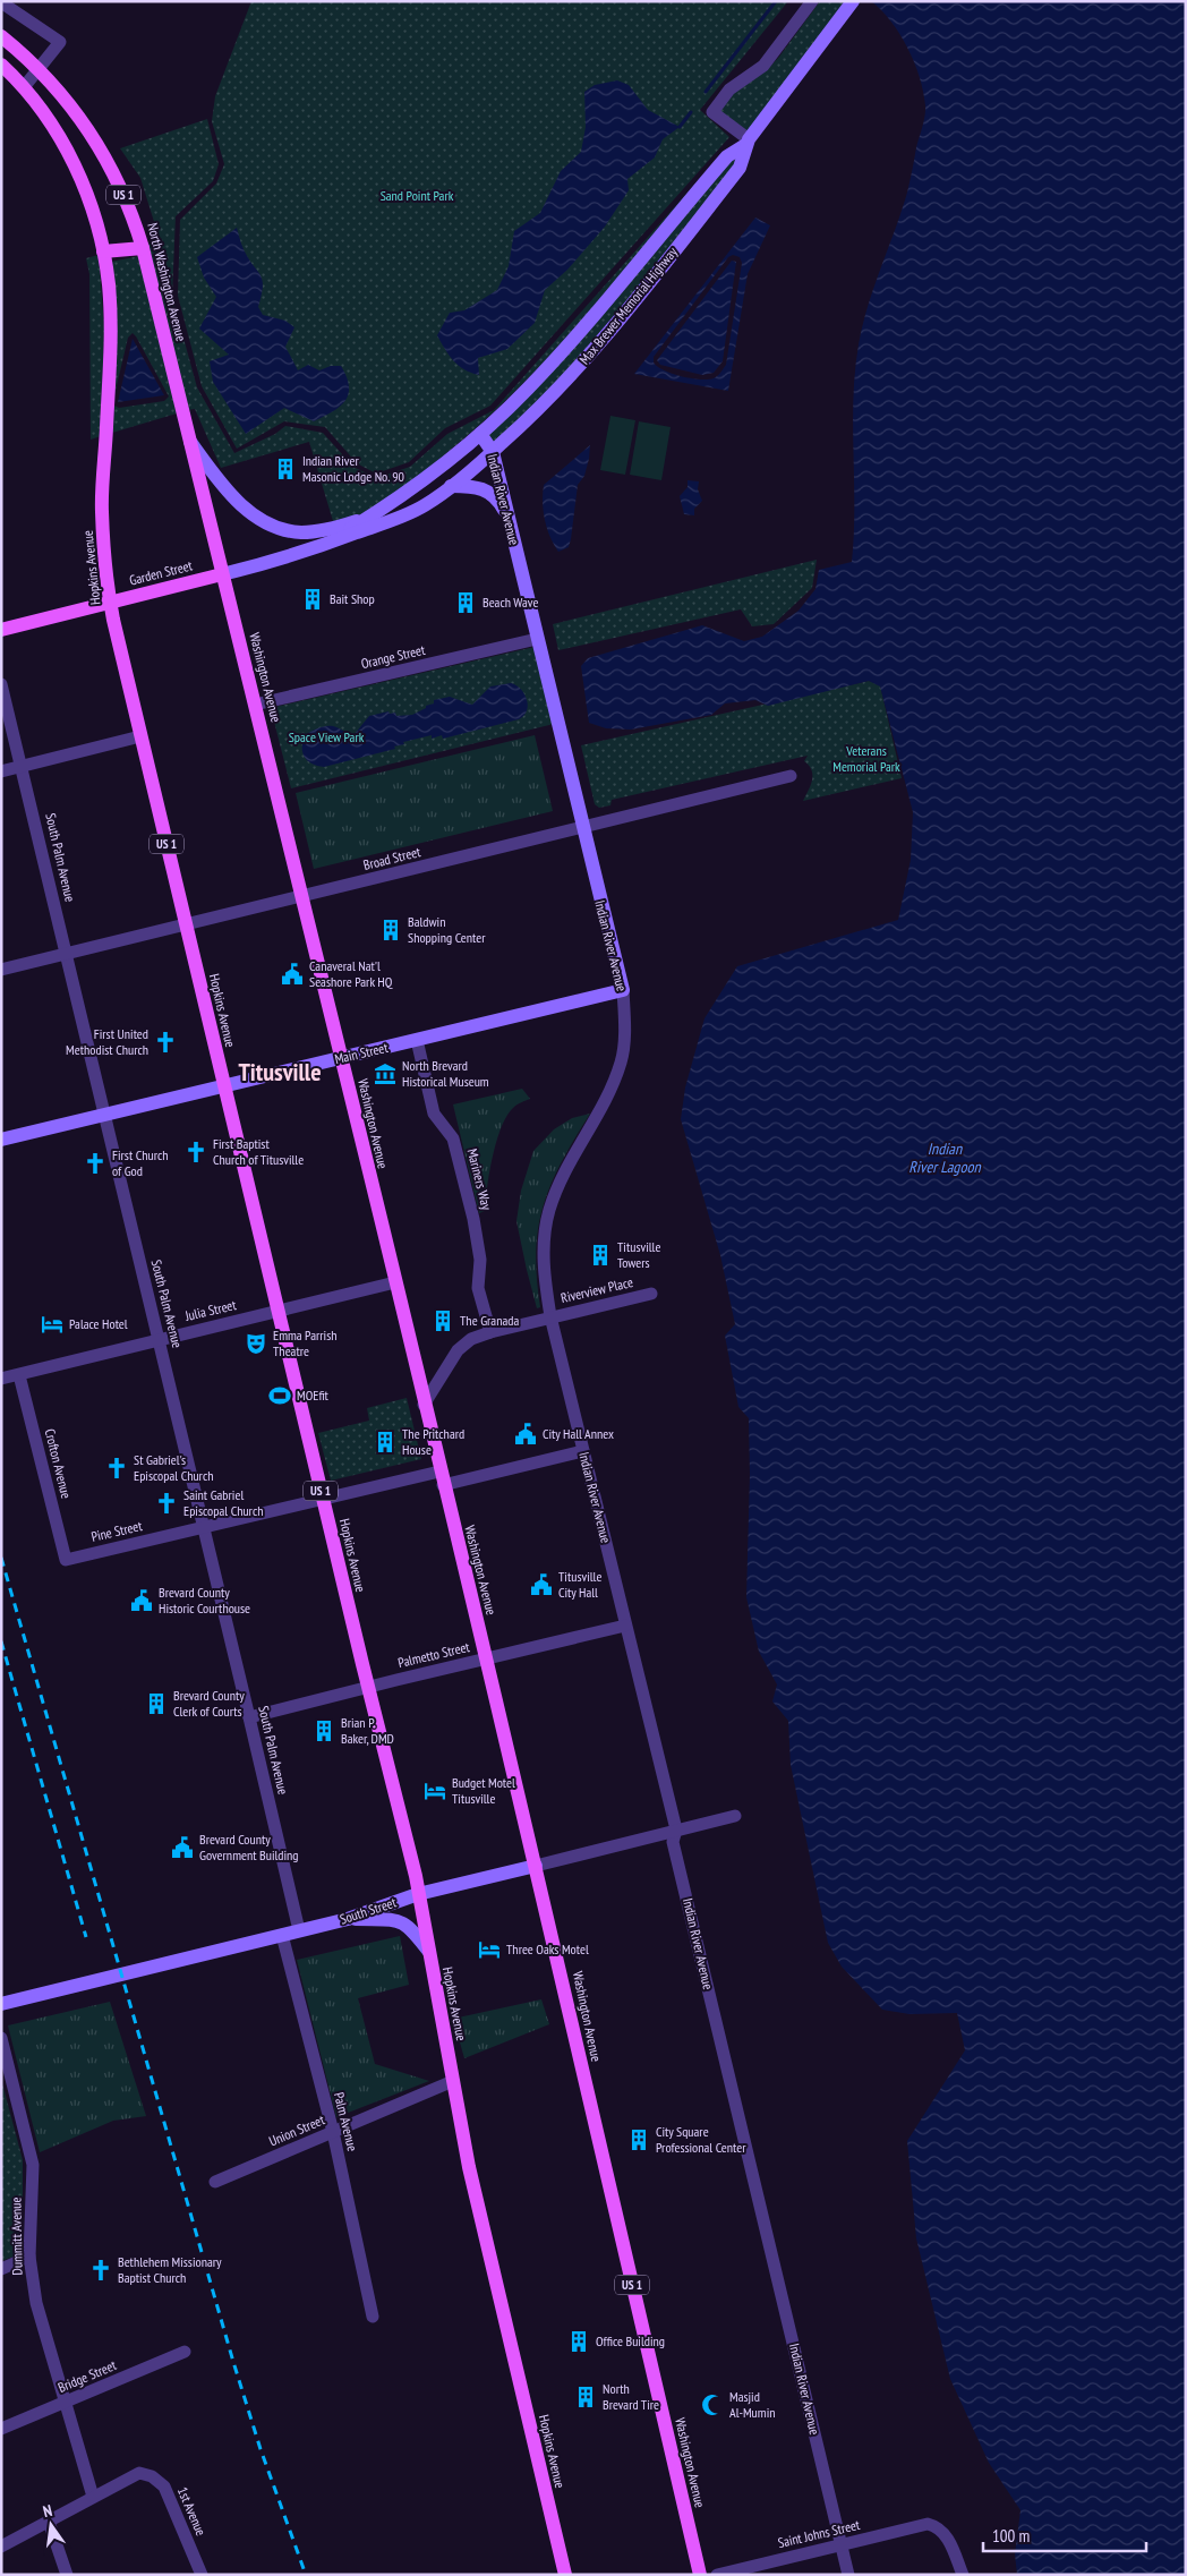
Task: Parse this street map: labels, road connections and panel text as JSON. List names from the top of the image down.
{
  "streets": {
    "main road": [
      "US 1",
      "North Washington Avenue",
      "Max Brewer Memorial Highway",
      "Indian River Avenue",
      "Hopkins Avenue",
      "Garden Street",
      "Washington Avenue",
      "Main Street",
      "South Street"
    ],
    "street": [
      "Orange Street",
      "South Palm Avenue",
      "Broad Street",
      "Mariners Way",
      "Riverview Place",
      "Julia Street",
      "Crofton Avenue",
      "Pine Street",
      "Palmetto Street",
      "Palm Avenue",
      "Union Street",
      "Dummitt Avenue",
      "Bridge Street",
      "1st Avenue",
      "Saint Johns Street"
    ]
  },
  "crossings": [
    ["US 1", "Hopkins Avenue"],
    ["North Washington Avenue", "Garden Street"],
    ["North Washington Avenue", "Washington Avenue"],
    ["Max Brewer Memorial Highway", "Indian River Avenue"],
    ["Max Brewer Memorial Highway", "Garden Street"],
    ["Indian River Avenue", "Garden Street"],
    ["Indian River Avenue", "Orange Street"],
    ["Indian River Avenue", "Broad Street"],
    ["Indian River Avenue", "Main Street"],
    ["Indian River Avenue", "Riverview Place"],
    ["Indian River Avenue", "Pine Street"],
    ["Indian River Avenue", "Palmetto Street"],
    ["Indian River Avenue", "South Street"],
    ["Indian River Avenue", "Saint Johns Street"],
    ["Hopkins Avenue", "Garden Street"],
    ["Hopkins Avenue", "Broad Street"],
    ["Hopkins Avenue", "Main Street"],
    ["Hopkins Avenue", "Julia Street"],
    ["Hopkins Avenue", "Pine Street"],
    ["Hopkins Avenue", "Palmetto Street"],
    ["Hopkins Avenue", "South Street"],
    ["Hopkins Avenue", "Union Street"],
    ["Garden Street", "Washington Avenue"],
    ["Orange Street", "Washington Avenue"],
    ["Washington Avenue", "Broad Street"],
    ["Washington Avenue", "Main Street"],
    ["Washington Avenue", "Riverview Place"],
    ["Washington Avenue", "Julia Street"],
    ["Washington Avenue", "Pine Street"],
    ["Washington Avenue", "Palmetto Street"],
    ["Washington Avenue", "South Street"],
    ["South Palm Avenue", "Broad Street"],
    ["South Palm Avenue", "Main Street"],
    ["South Palm Avenue", "Julia Street"],
    ["South Palm Avenue", "Pine Street"],
    ["South Palm Avenue", "Palmetto Street"],
    ["South Palm Avenue", "South Street"],
    ["Main Street", "Mariners Way"],
    ["Mariners Way", "Riverview Place"],
    ["Julia Street", "Crofton Avenue"],
    ["Crofton Avenue", "Pine Street"],
    ["South Street", "Palm Avenue"],
    ["Palm Avenue", "Union Street"],
    ["Dummitt Avenue", "Bridge Street"],
    ["Dummitt Avenue", "1st Avenue"]
  ],
  "districts": ["Titusville"],
  "water": ["Indian River Lagoon"],
  "parks": ["Sand Point Park", "Space View Park", "Veterans Memorial Park"],
  "places": {
    "building": [
      "Indian River Masonic Lodge No. 90",
      "Bait Shop",
      "Beach Wave",
      "Baldwin Shopping Center",
      "Titusville Towers",
      "The Granada",
      "The Pritchard House",
      "Brevard County Clerk of Courts",
      "Brian P. Baker, DMD",
      "City Square Professional Center",
      "Office Building",
      "North Brevard Tire"
    ],
    "public building": [
      "Canaveral Nat'l Seashore Park HQ",
      "City Hall Annex",
      "Titusville City Hall",
      "Brevard County Historic Courthouse",
      "Brevard County Government Building"
    ],
    "church": [
      "First United Methodist Church",
      "First Baptist Church of Titusville",
      "First Church of God",
      "St Gabriel's Episcopal Church",
      "Saint Gabriel Episcopal Church",
      "Bethlehem Missionary Baptist Church"
    ],
    "museum": ["North Brevard Historical Museum"],
    "hotel": ["Palace Hotel", "Budget Motel Titusville", "Three Oaks Motel"],
    "theatre": ["Emma Parrish Theatre"],
    "sports": ["MOEfit"],
    "mosque": ["Masjid Al-Mumin"]
  },
  "scale_bar": "100 m",
  "north": "top"
}
